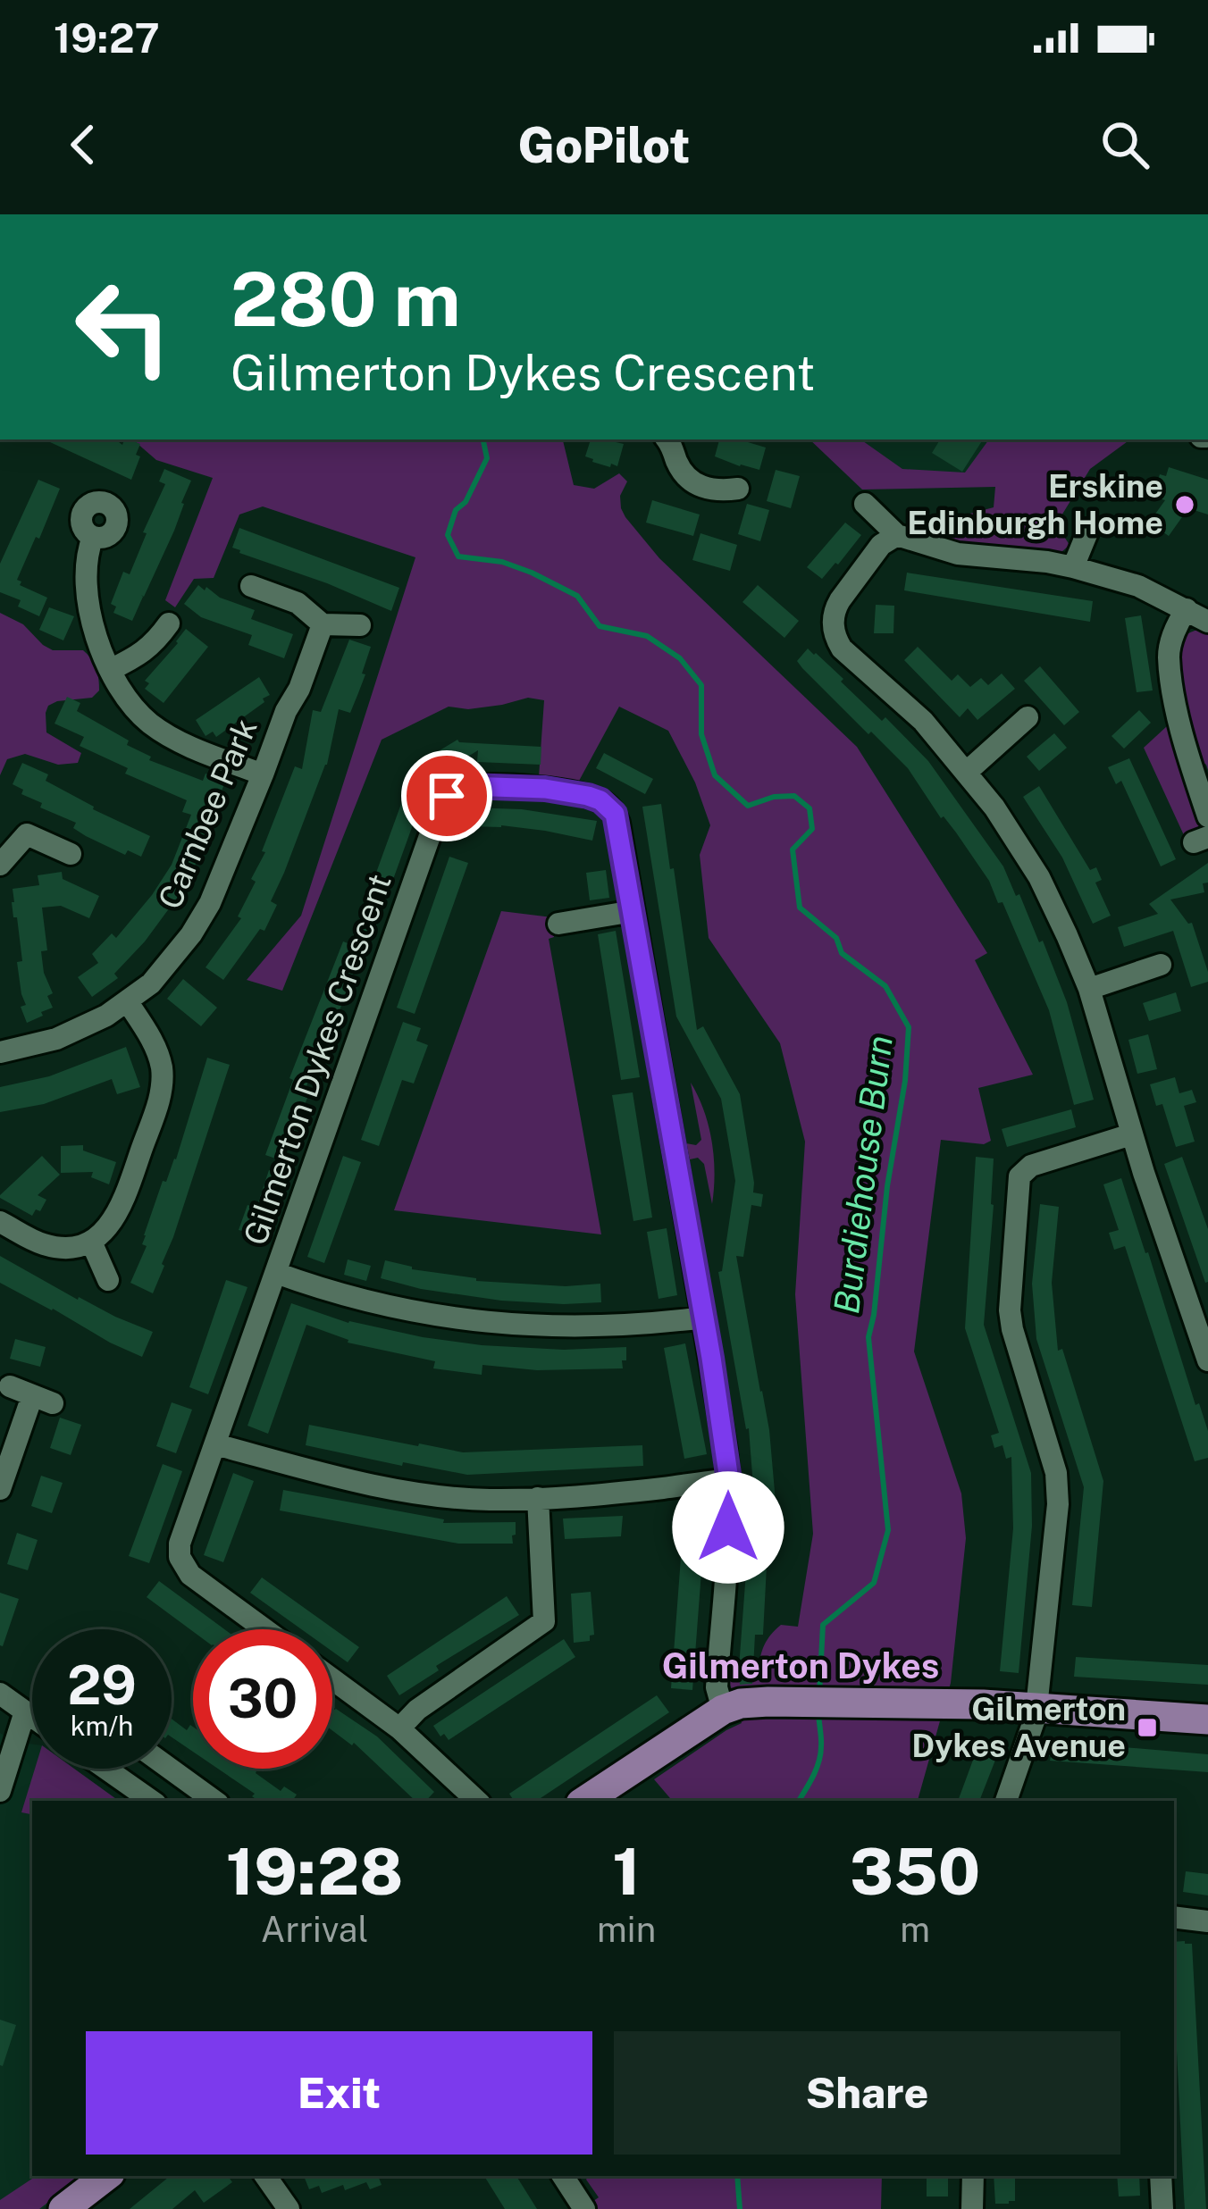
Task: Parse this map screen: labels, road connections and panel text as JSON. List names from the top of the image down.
{
  "streets": {
    "street": ["Carnbee Park", "Gilmerton Dykes Crescent"]
  },
  "districts": ["Gilmerton Dykes"],
  "water": ["Burdiehouse Burn"],
  "places": {
    "other": ["Erskine Edinburgh Home"],
    "transit": ["Gilmerton Dykes Avenue"]
  },
  "page": {
    "status": "19:27",
    "header": "GoPilot",
    "turn": ["280 m", "Gilmerton Dykes Crescent"],
    "speed": "29 km/h",
    "limit": "30",
    "eta": [
      "19:28",
      "Arrival",
      "1",
      "min",
      "350",
      "m"
    ],
    "buttons": ["Exit", "Share"]
  }
}
